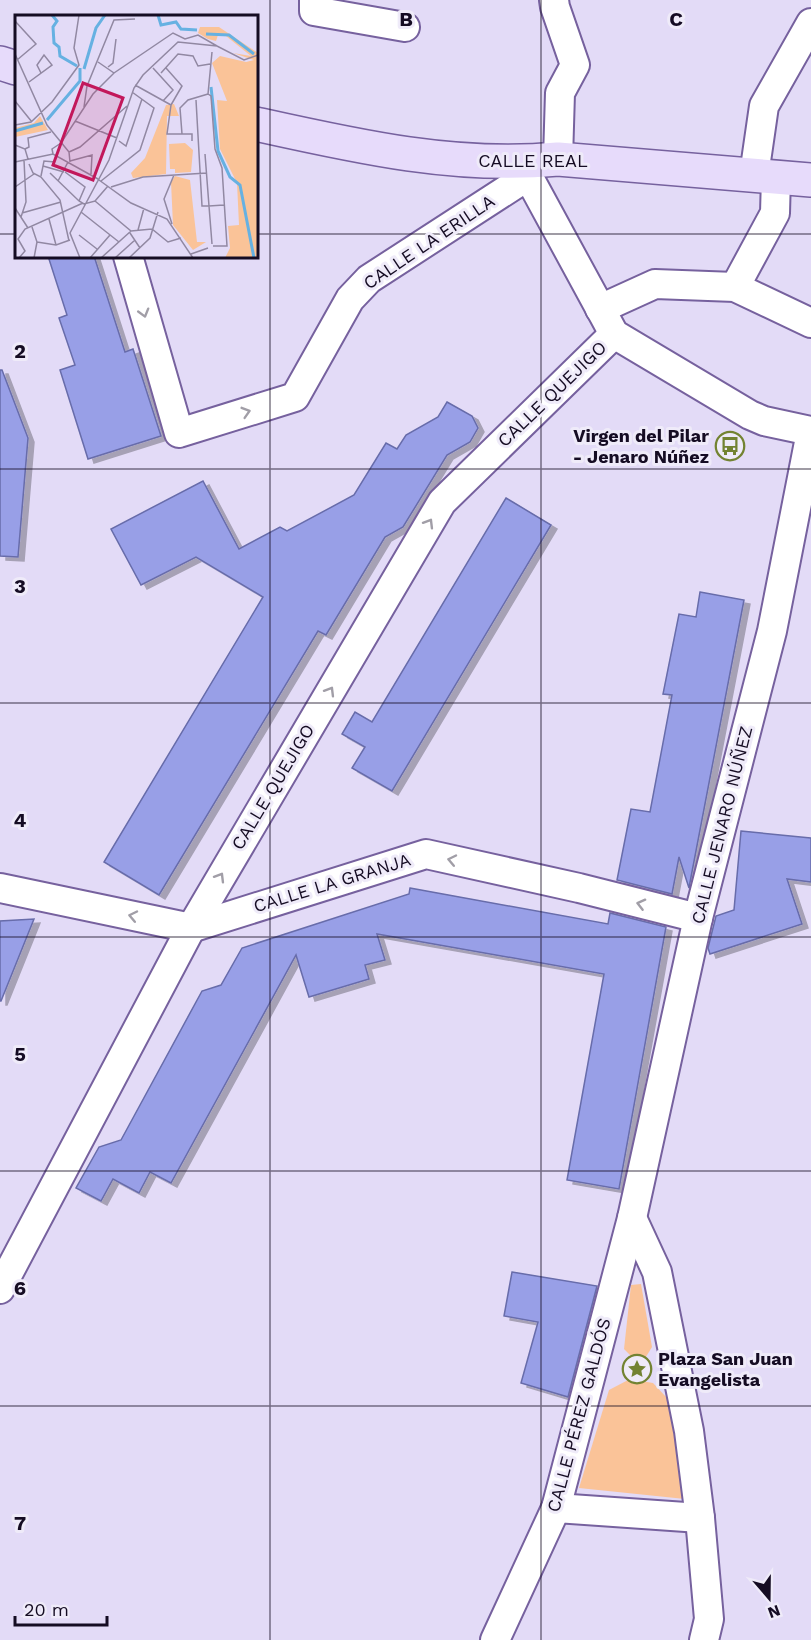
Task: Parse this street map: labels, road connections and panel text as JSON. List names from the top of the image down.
{
  "streets": {
    "main road": ["CALLE REAL"],
    "street": [
      "CALLE LA ERILLA",
      "CALLE QUEJIGO",
      "CALLE JENARO NÚÑEZ",
      "CALLE LA GRANJA",
      "CALLE PÉREZ GALDÓS"
    ]
  },
  "crossings": [
    ["CALLE REAL", "CALLE LA ERILLA"],
    ["CALLE QUEJIGO", "CALLE LA GRANJA"],
    ["CALLE JENARO NÚÑEZ", "CALLE LA GRANJA"],
    ["CALLE JENARO NÚÑEZ", "CALLE PÉREZ GALDÓS"]
  ],
  "one_way": ["CALLE QUEJIGO", "CALLE LA GRANJA"],
  "places": {
    "bus stop": ["Virgen del Pilar - Jenaro Núñez"],
    "place": ["Plaza San Juan Evangelista"]
  },
  "scale_bar": "20 m",
  "north": "bottom",
  "grid": {
    "columns": ["B", "C"],
    "rows": [
      "2",
      "3",
      "4",
      "5",
      "6",
      "7"
    ]
  }
}
